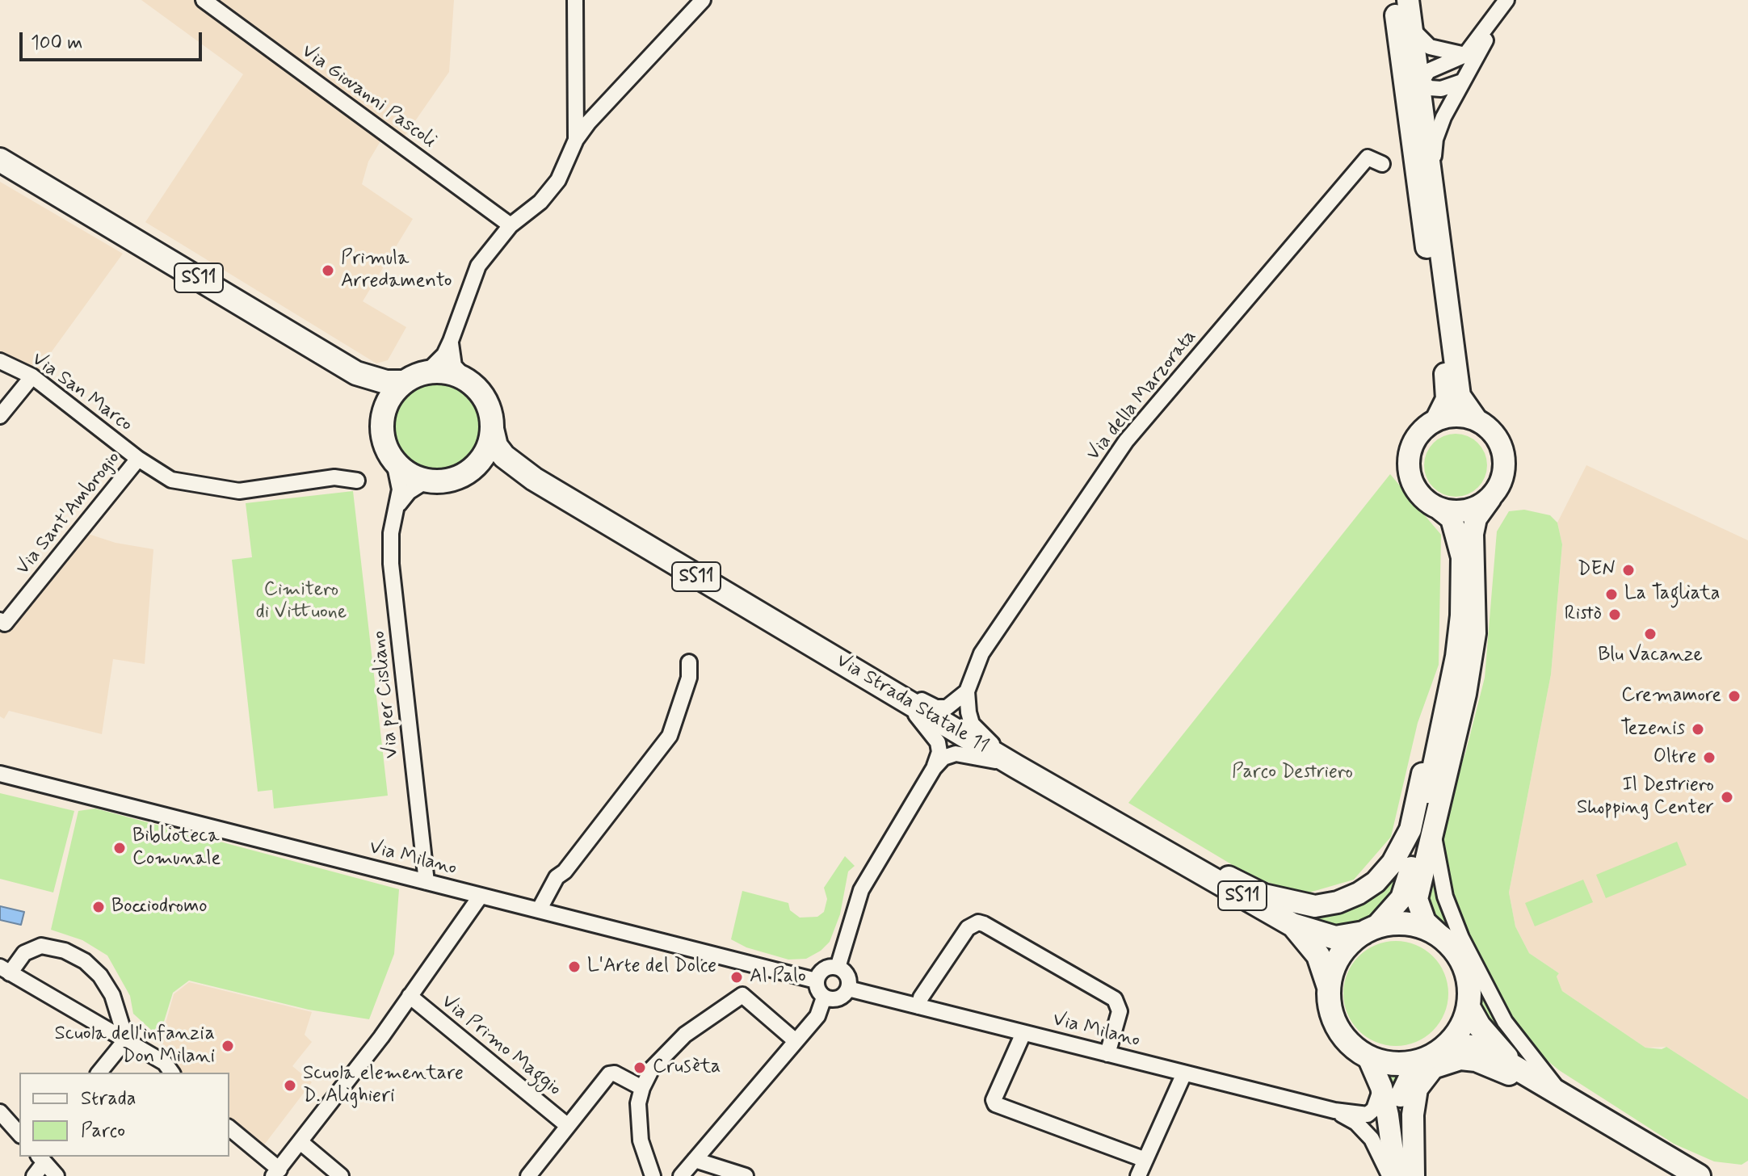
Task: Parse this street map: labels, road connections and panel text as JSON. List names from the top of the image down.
{
  "streets": {
    "main road": ["SS11", "Via Strada Statale 11"],
    "street": [
      "Via Giovanni Pascoli",
      "Via San Marco",
      "Via della Marzorata",
      "Via Sant'Ambrogio",
      "Via per Cisliano",
      "Via Milano",
      "Via Primo Maggio"
    ]
  },
  "crossings": [
    ["Via San Marco", "Via Sant'Ambrogio"],
    ["Via della Marzorata", "Via Strada Statale 11"],
    ["Via per Cisliano", "Via Strada Statale 11"],
    ["Via per Cisliano", "Via Milano"]
  ],
  "parks": ["Cimitero di Vittuone", "Parco Destriero"],
  "places": [
    "Primula Arredamento",
    "DEN",
    "La Tagliata",
    "Ristò",
    "Blu Vacanze",
    "Cremamore",
    "Tezenis",
    "Oltre",
    "Il Destriero Shopping Center",
    "Biblioteca Comunale",
    "Bocciodromo",
    "L'Arte del Dolce",
    "Al Palo",
    "Scuola dell'infanzia Don Milani",
    "Crusèta",
    "Scuola elementare D. Alighieri"
  ],
  "legend": ["Strada", "Parco"],
  "scale_bar": "100 m"
}
